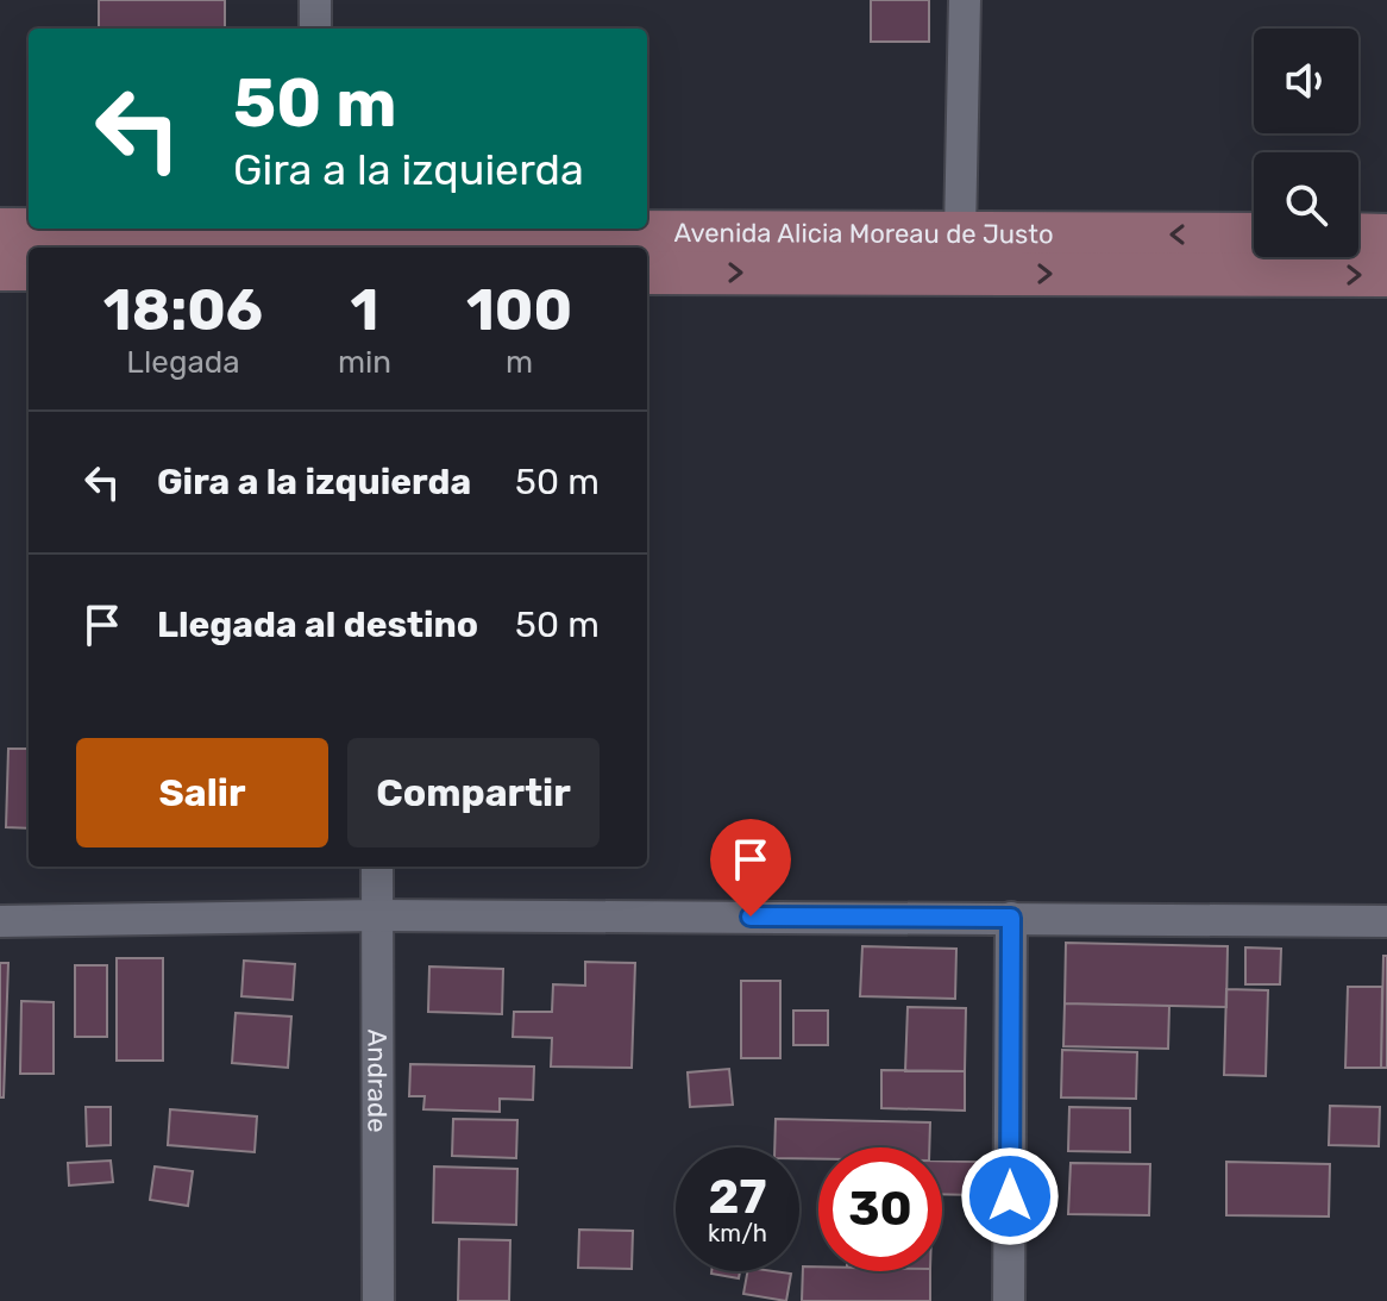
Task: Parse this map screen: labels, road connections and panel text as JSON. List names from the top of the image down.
{
  "streets": {
    "main road": ["Avenida Alicia Moreau de Justo"],
    "street": ["Andrade"]
  },
  "page": {
    "turn": ["50 m", "Gira a la izquierda"],
    "eta": [
      "18:06",
      "Llegada",
      "1",
      "min",
      "100",
      "m"
    ],
    "list": [
      {
        "name": "Gira a la izquierda",
        "value": "50 m"
      },
      {
        "name": "Llegada al destino",
        "value": "50 m"
      }
    ],
    "buttons": ["Salir", "Compartir"],
    "speed": "27 km/h",
    "limit": "30"
  }
}
